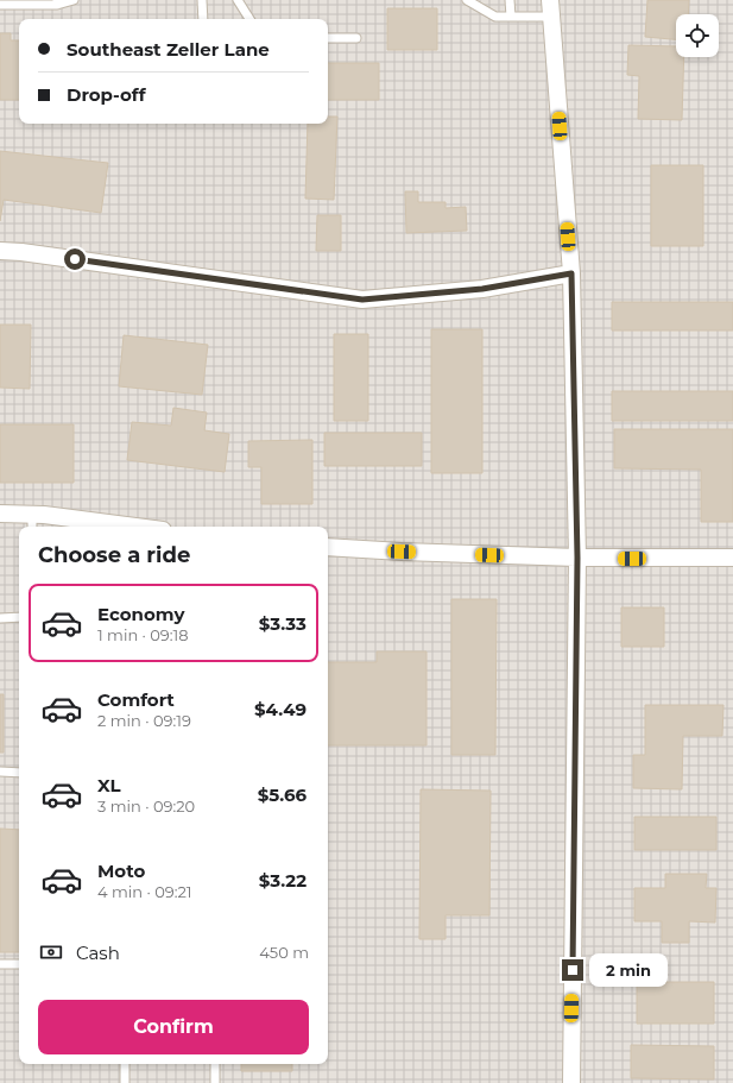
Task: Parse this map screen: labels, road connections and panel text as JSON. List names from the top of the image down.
{
  "page": {
    "banner": ["Southeast Zeller Lane", "Drop-off"],
    "heading": "Choose a ride",
    "list": [
      {
        "name": "Economy",
        "note": "1 min · 09:18",
        "value": "$3.33"
      },
      {
        "name": "Comfort",
        "note": "2 min · 09:19",
        "value": "$4.49"
      },
      {
        "name": "XL",
        "note": "3 min · 09:20",
        "value": "$5.66"
      },
      {
        "name": "Moto",
        "note": "4 min · 09:21",
        "value": "$3.22"
      }
    ],
    "pay": ["Cash", "450 m"],
    "bubble": "2 min",
    "buttons": "Confirm"
  }
}
